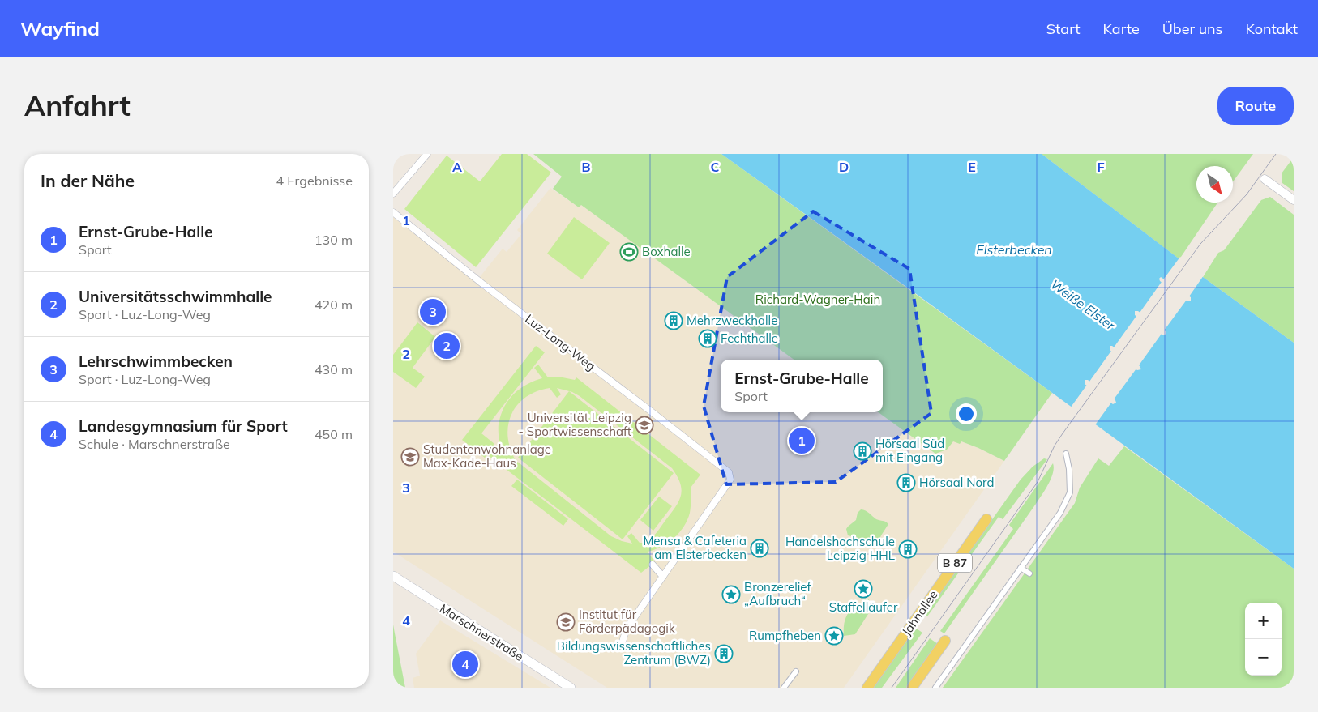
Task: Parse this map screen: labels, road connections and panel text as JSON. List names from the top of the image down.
{
  "streets": {
    "main road": ["B 87", "Jahnallee", "Marschnerstraße"],
    "street": ["Luz-Long-Weg"]
  },
  "water": ["Elsterbecken", "Weiße Elster"],
  "parks": ["Richard-Wagner-Hain"],
  "places": {
    "sports": ["Boxhalle"],
    "building": [
      "Mehrzweckhalle",
      "Fechthalle",
      "Hörsaal Süd mit Eingang",
      "Hörsaal Nord",
      "Mensa & Cafeteria am Elsterbecken",
      "Handelshochschule Leipzig HHL",
      "Bildungswissenschaftliches Zentrum (BWZ)"
    ],
    "school or university": ["Universität Leipzig - Sportwissenschaft", "Studentenwohnanlage Max-Kade-Haus", "Institut für Förderpädagogik"],
    "place": ["Staffelläufer", "Bronzerelief „Aufbruch“", "Rumpfheben"]
  },
  "north": "bottom right",
  "page": {
    "header": "Wayfind",
    "nav": [
      "Start",
      "Karte",
      "Über uns",
      "Kontakt"
    ],
    "buttons": "Route",
    "title": "Anfahrt",
    "heading": ["In der Nähe", "4 Ergebnisse"],
    "list": [
      {
        "mark": "1",
        "name": "Ernst-Grube-Halle",
        "note": "Sport",
        "value": "130 m"
      },
      {
        "mark": "2",
        "name": "Universitätsschwimmhalle",
        "note": "Sport · Luz-Long-Weg",
        "value": "420 m"
      },
      {
        "mark": "3",
        "name": "Lehrschwimmbecken",
        "note": "Sport · Luz-Long-Weg",
        "value": "430 m"
      },
      {
        "mark": "4",
        "name": "Landesgymnasium für Sport",
        "note": "Schule · Marschnerstraße",
        "value": "450 m"
      }
    ],
    "pins": [
      "3",
      "2",
      "1",
      "4"
    ],
    "popup": ["Ernst-Grube-Halle", "Sport"],
    "map_buttons": ["+", "−"]
  },
  "grid": {
    "columns": [
      "A",
      "B",
      "C",
      "D",
      "E",
      "F"
    ],
    "rows": [
      "1",
      "2",
      "3",
      "4"
    ]
  }
}
